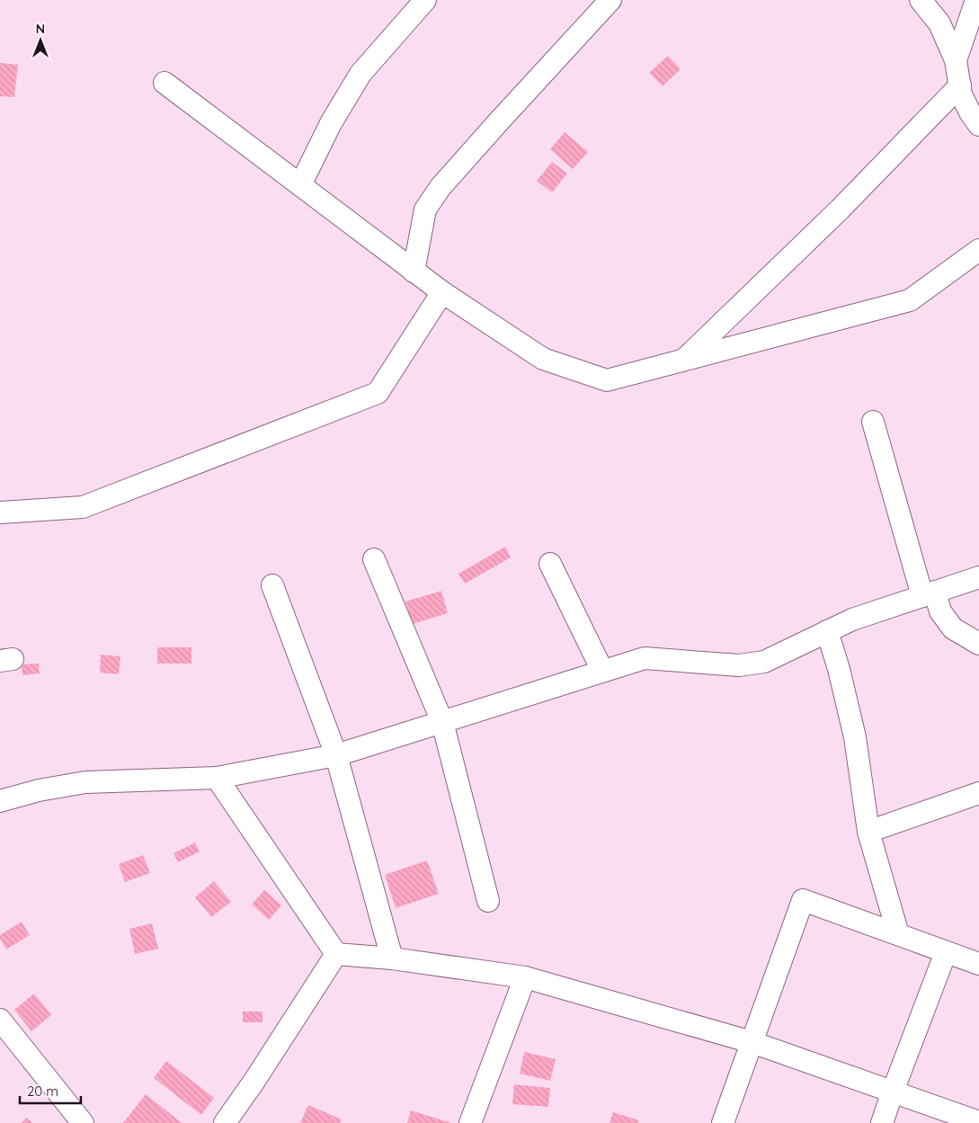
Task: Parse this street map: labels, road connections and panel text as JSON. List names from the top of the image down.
{
  "scale_bar": "20 m",
  "north": "top"
}
